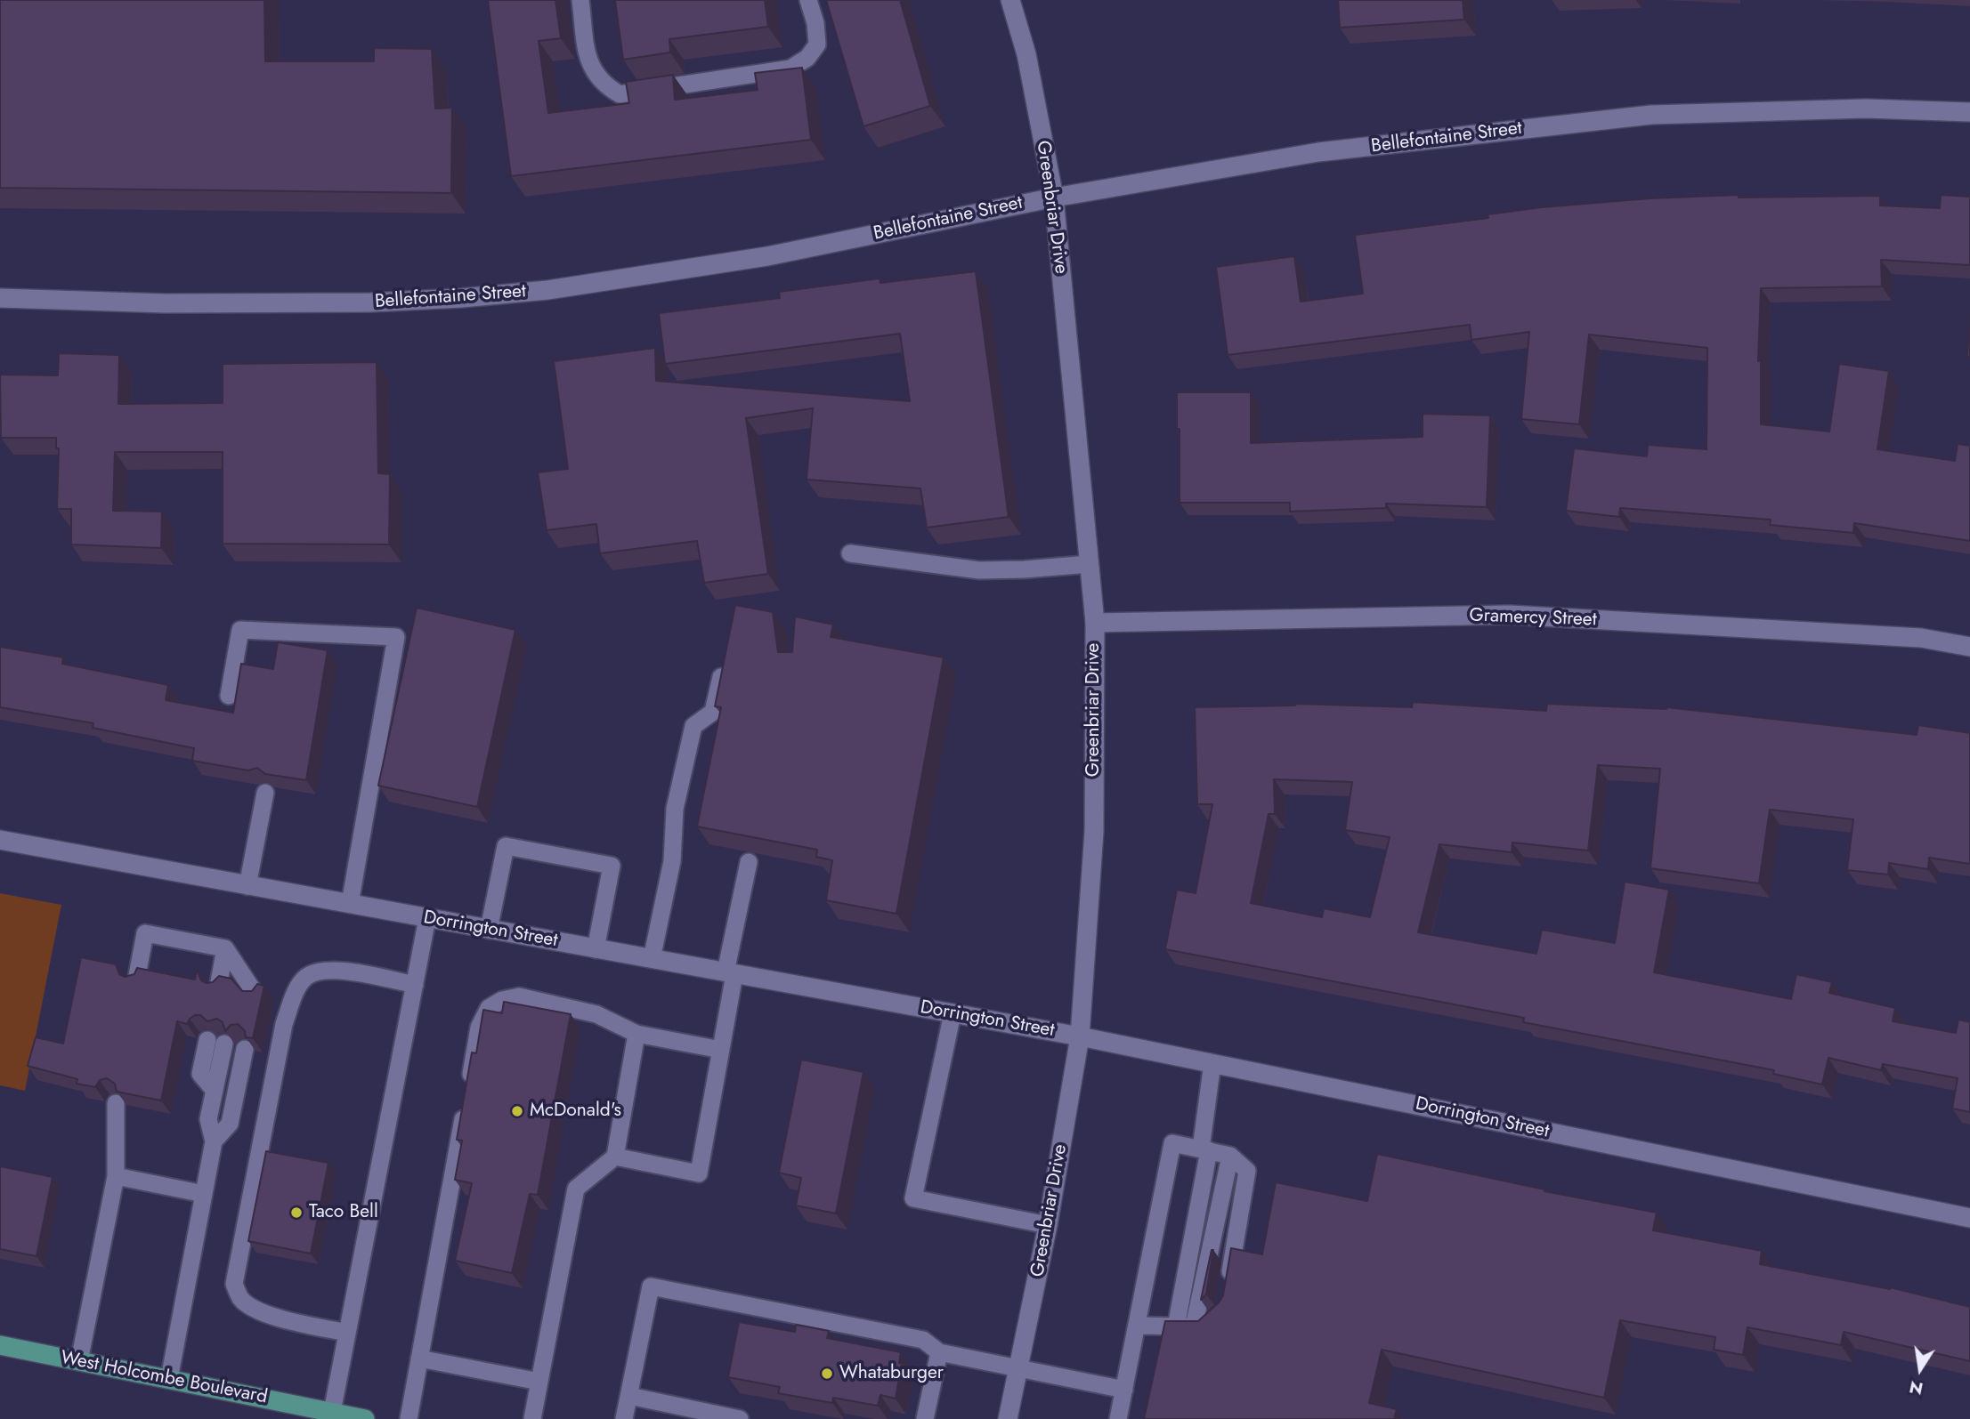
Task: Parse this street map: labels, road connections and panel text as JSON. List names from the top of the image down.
{
  "streets": {
    "main road": ["West Holcombe Boulevard"],
    "street": [
      "Bellefontaine Street",
      "Greenbriar Drive",
      "Gramercy Street",
      "Dorrington Street"
    ]
  },
  "crossings": [
    ["Bellefontaine Street", "Greenbriar Drive"],
    ["Greenbriar Drive", "Gramercy Street"],
    ["Greenbriar Drive", "Dorrington Street"]
  ],
  "places": ["McDonald's", "Taco Bell", "Whataburger"],
  "north": "bottom"
}
